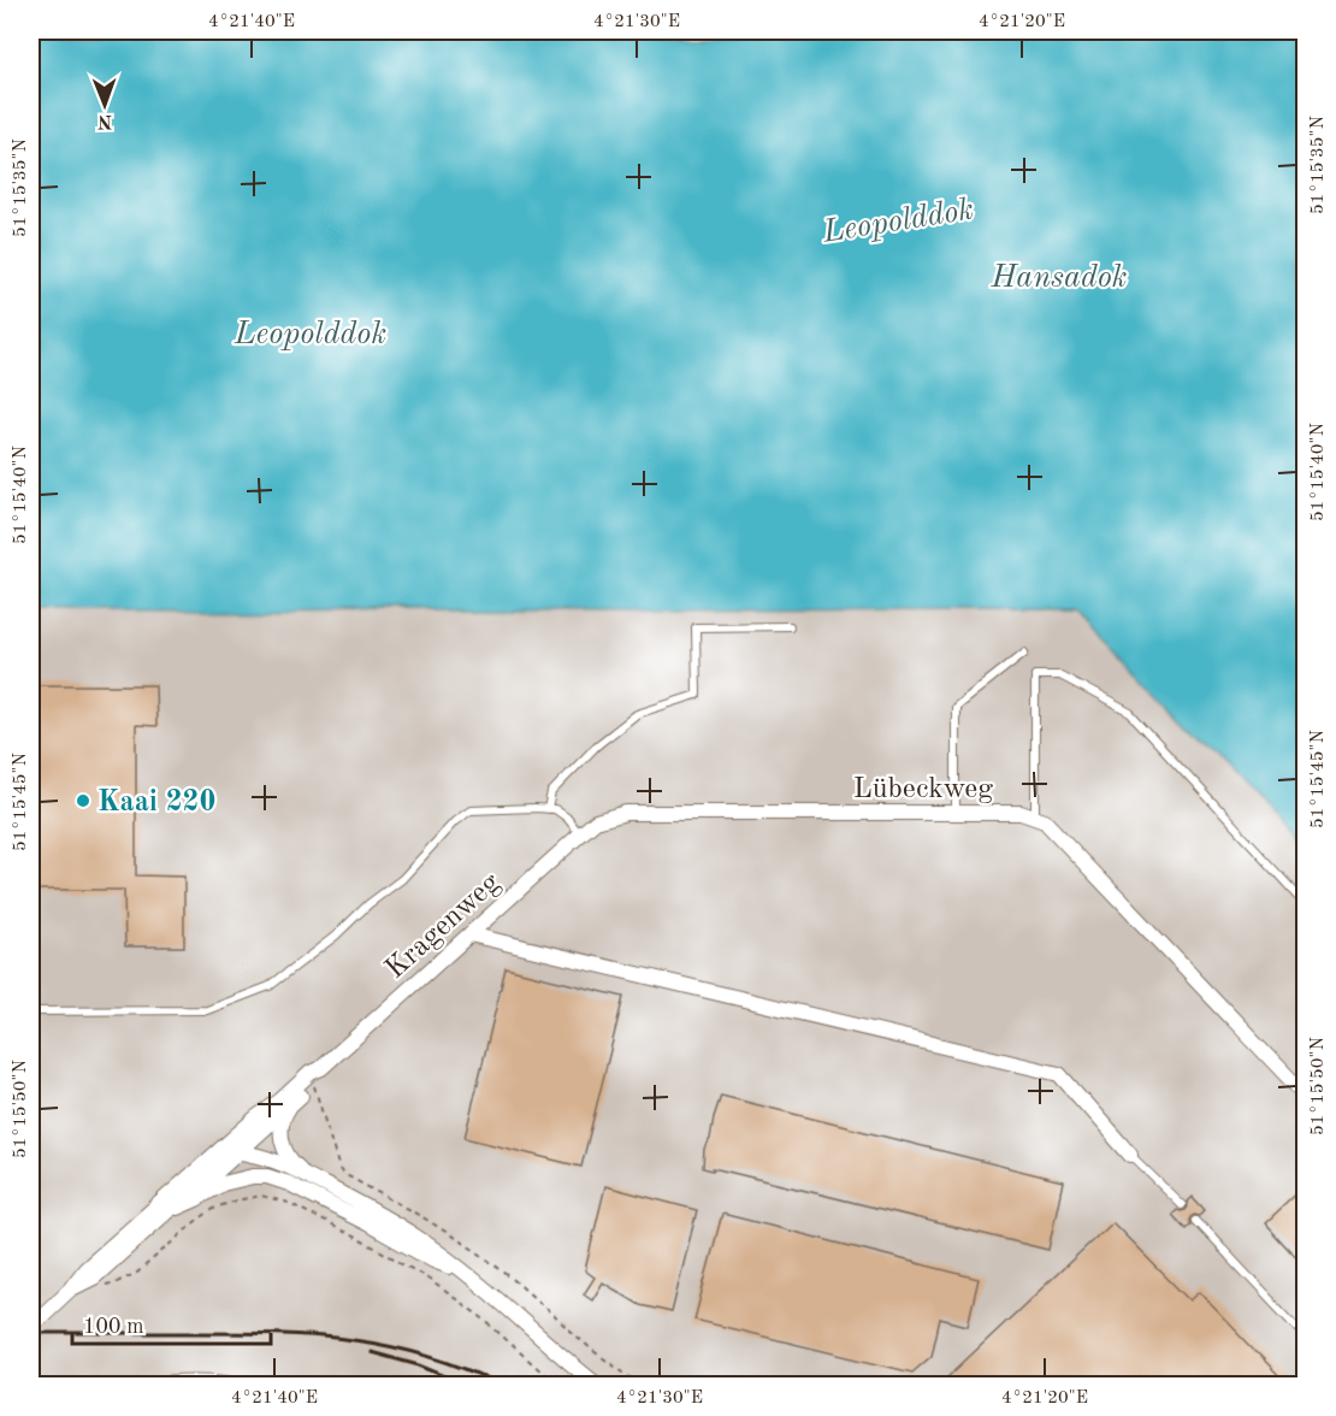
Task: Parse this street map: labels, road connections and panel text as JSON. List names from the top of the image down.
{
  "streets": {
    "street": ["Lübeckweg", "Kragenweg"]
  },
  "crossings": [
    ["Lübeckweg", "Kragenweg"]
  ],
  "water": ["Leopolddok", "Hansadok"],
  "places": ["Kaai 220"],
  "scale_bar": "100 m",
  "north": "bottom",
  "coordinates": [
    "4°21'40\"E",
    "4°21'30\"E",
    "4°21'20\"E",
    "51°15'35\"N",
    "51°15'40\"N",
    "51°15'45\"N",
    "51°15'50\"N"
  ]
}
